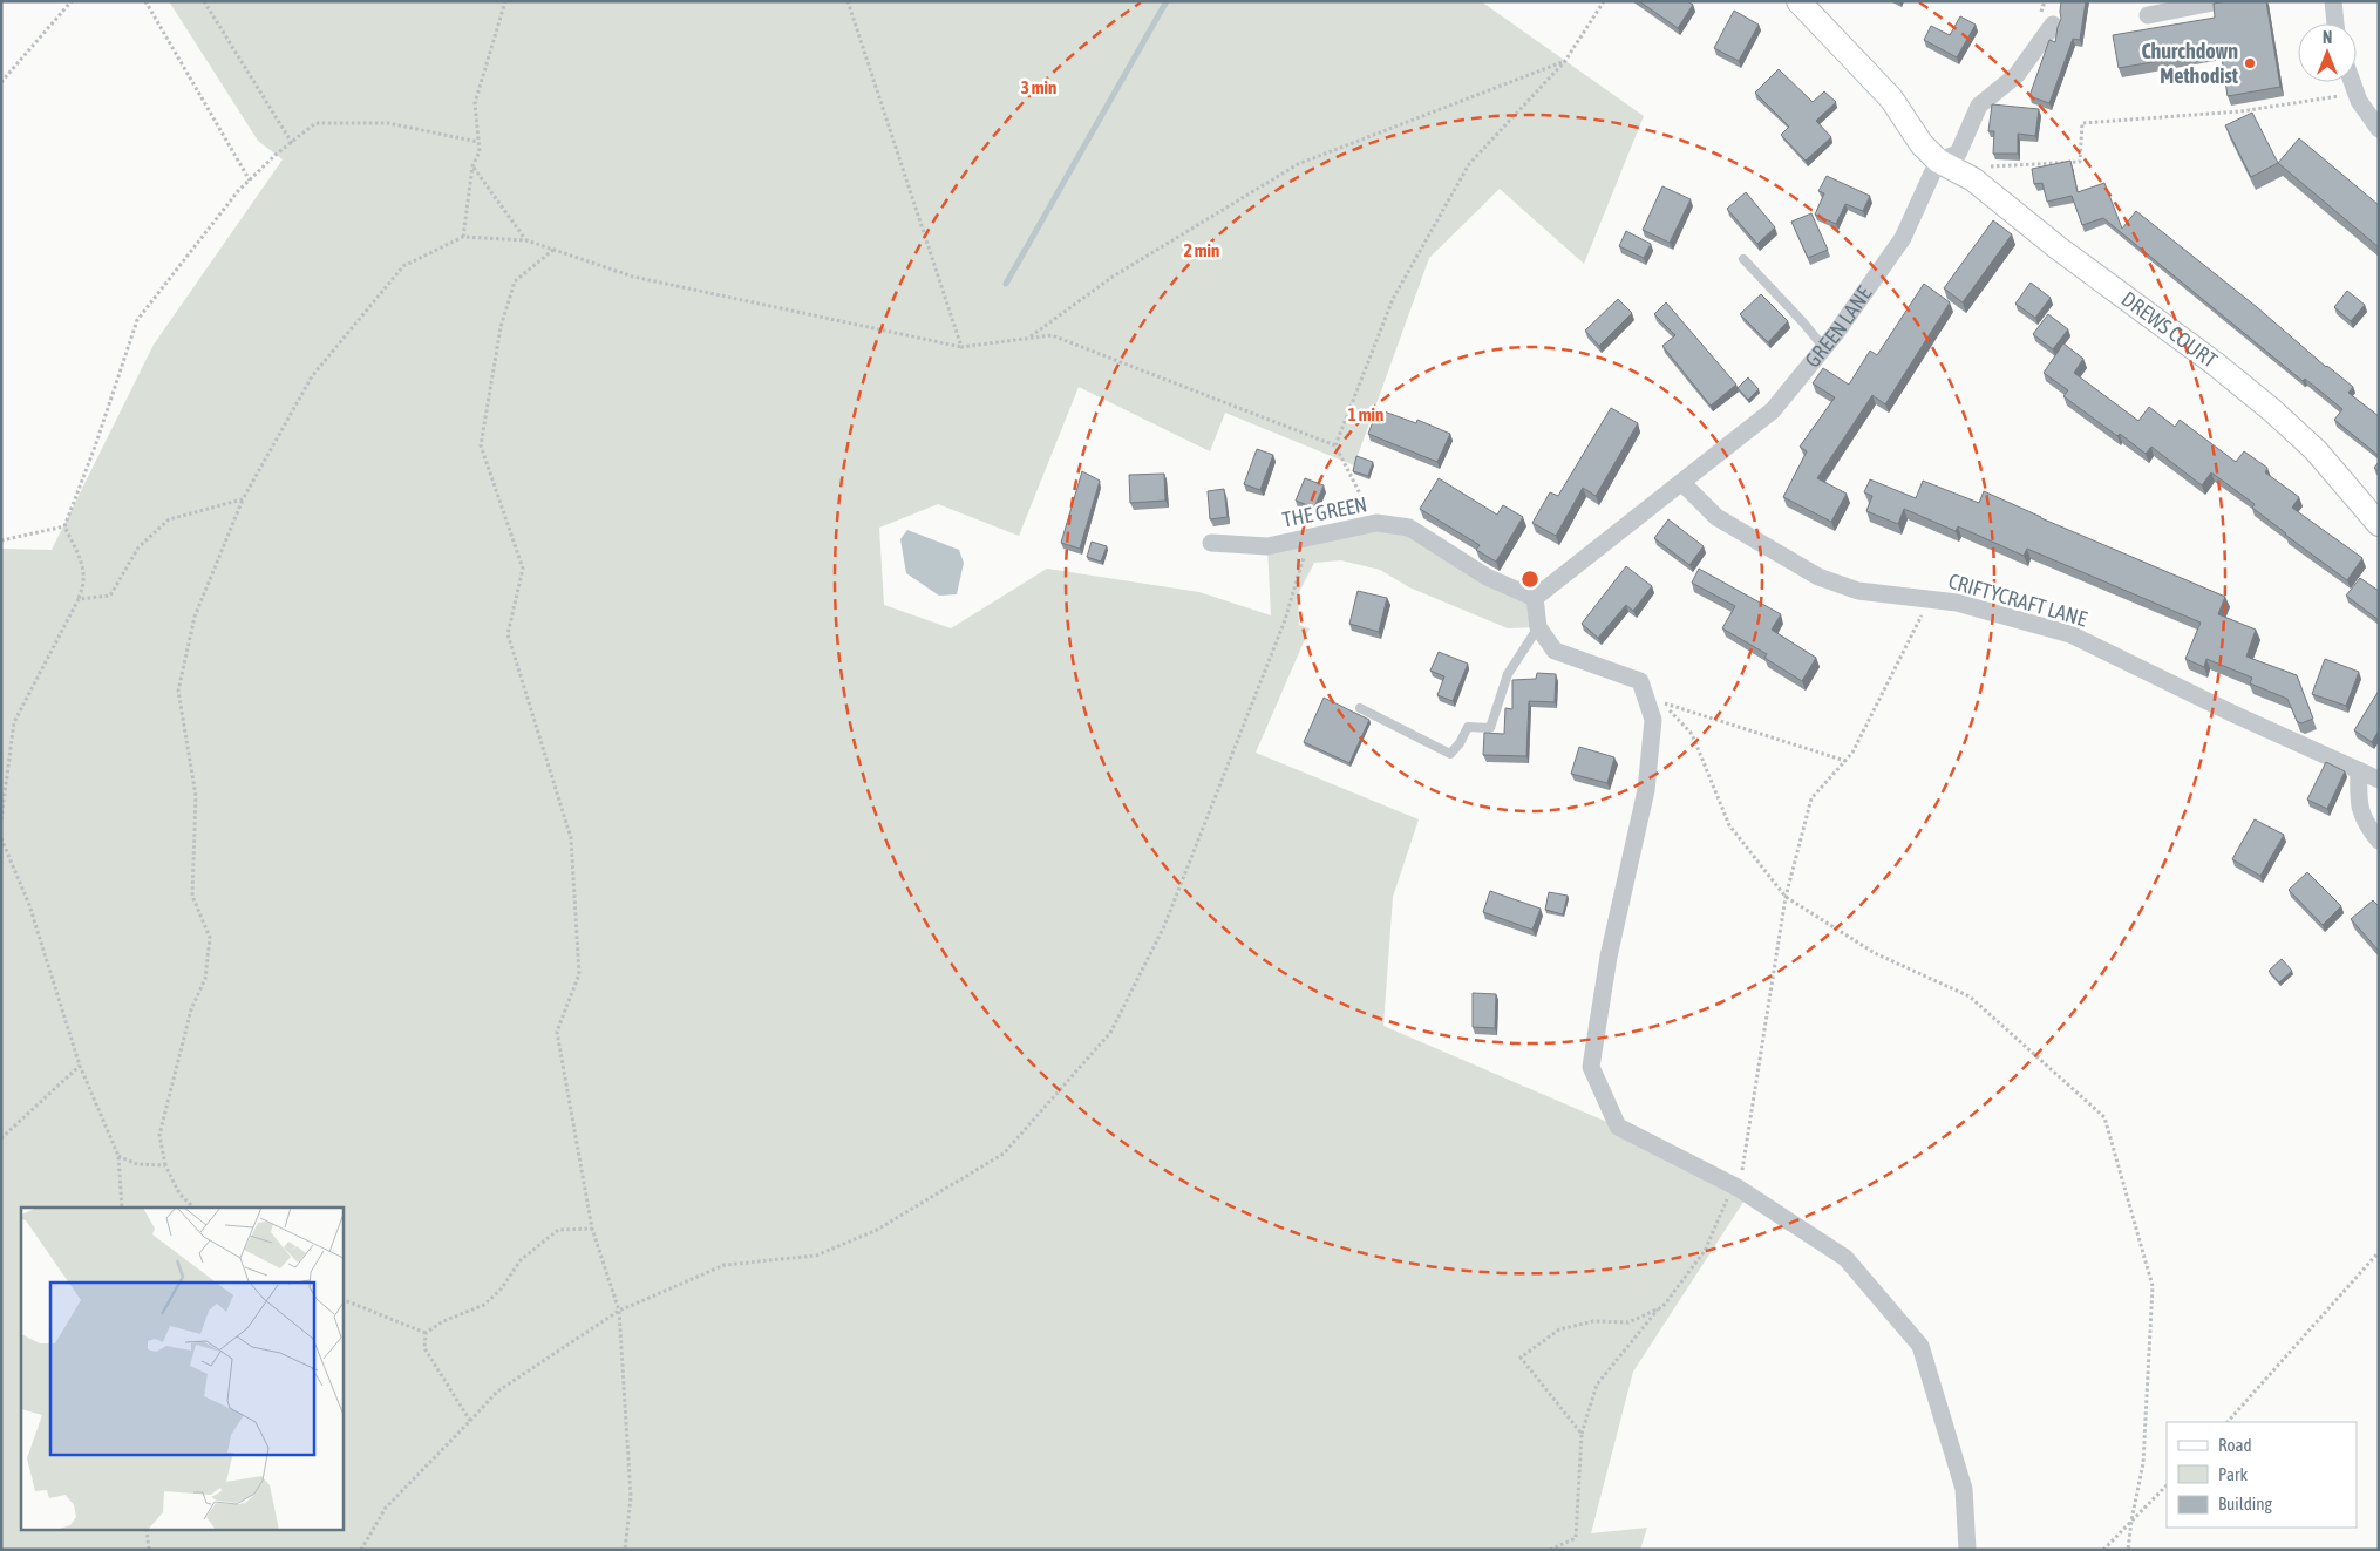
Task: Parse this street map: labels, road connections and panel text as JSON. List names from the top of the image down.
{
  "streets": {
    "street": [
      "GREEN LANE",
      "DREWS COURT",
      "THE GREEN",
      "CRIFTYCRAFT LANE"
    ]
  },
  "crossings": [
    ["GREEN LANE", "DREWS COURT"],
    ["GREEN LANE", "THE GREEN"],
    ["GREEN LANE", "CRIFTYCRAFT LANE"]
  ],
  "places": ["Churchdown Methodist"],
  "legend": ["Road", "Park", "Building"],
  "north": "top",
  "rings": ["3 min", "2 min", "1 min"]
}
